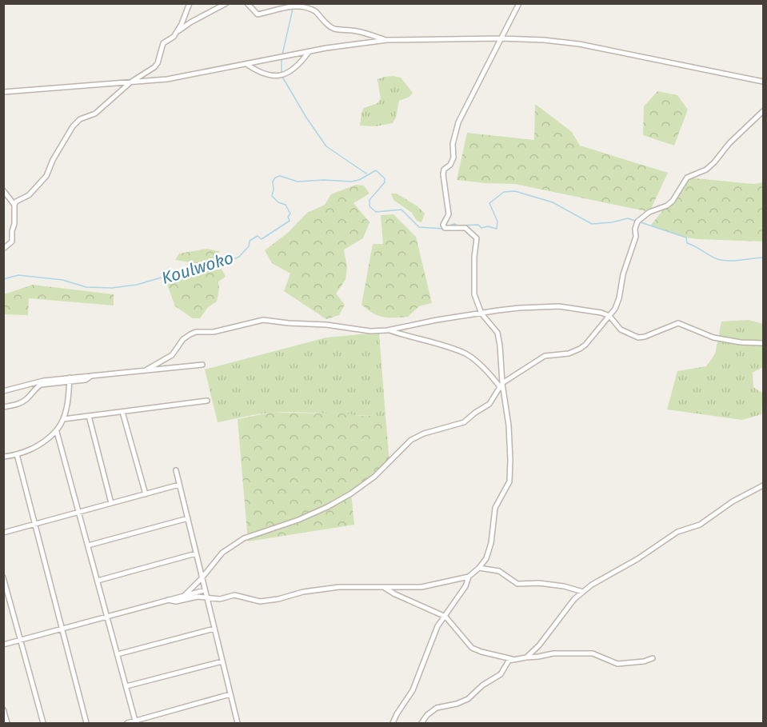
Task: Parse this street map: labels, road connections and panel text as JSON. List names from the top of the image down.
{
  "water": ["Koulwoko"]
}
